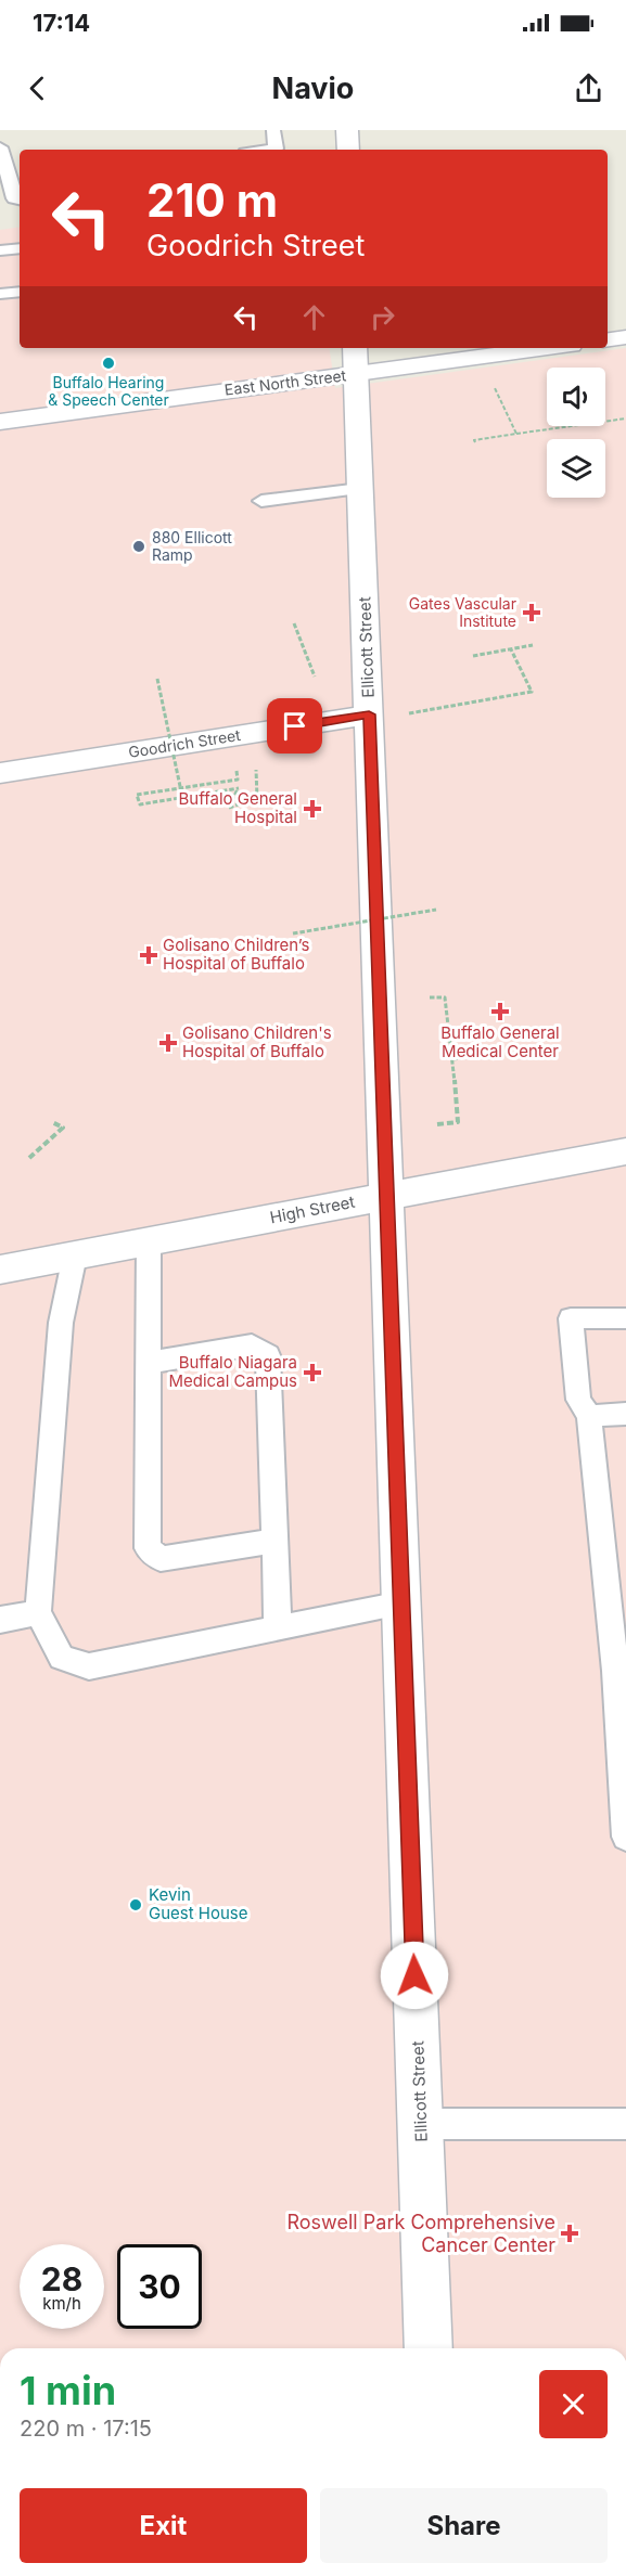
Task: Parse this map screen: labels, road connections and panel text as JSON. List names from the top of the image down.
{
  "streets": {
    "street": [
      "East North Street",
      "Ellicott Street",
      "Goodrich Street",
      "High Street"
    ]
  },
  "crossings": [
    ["East North Street", "Ellicott Street"],
    ["Ellicott Street", "Goodrich Street"],
    ["Ellicott Street", "High Street"]
  ],
  "places": {
    "other": ["Buffalo Hearing & Speech Center", "880 Ellicott Ramp", "Kevin Guest House"],
    "health": [
      "Gates Vascular Institute",
      "Buffalo General Hospital",
      "Golisano Children’s Hospital of Buffalo",
      "Buffalo General Medical Center",
      "Golisano Children's Hospital of Buffalo",
      "Buffalo Niagara Medical Campus",
      "Roswell Park Comprehensive Cancer Center"
    ]
  },
  "page": {
    "status": "17:14",
    "header": "Navio",
    "turn": ["210 m", "Goodrich Street"],
    "speed": "28 km/h",
    "limit": "30",
    "heading": ["1 min", "220 m · 17:15"],
    "buttons": ["Exit", "Share"]
  }
}
